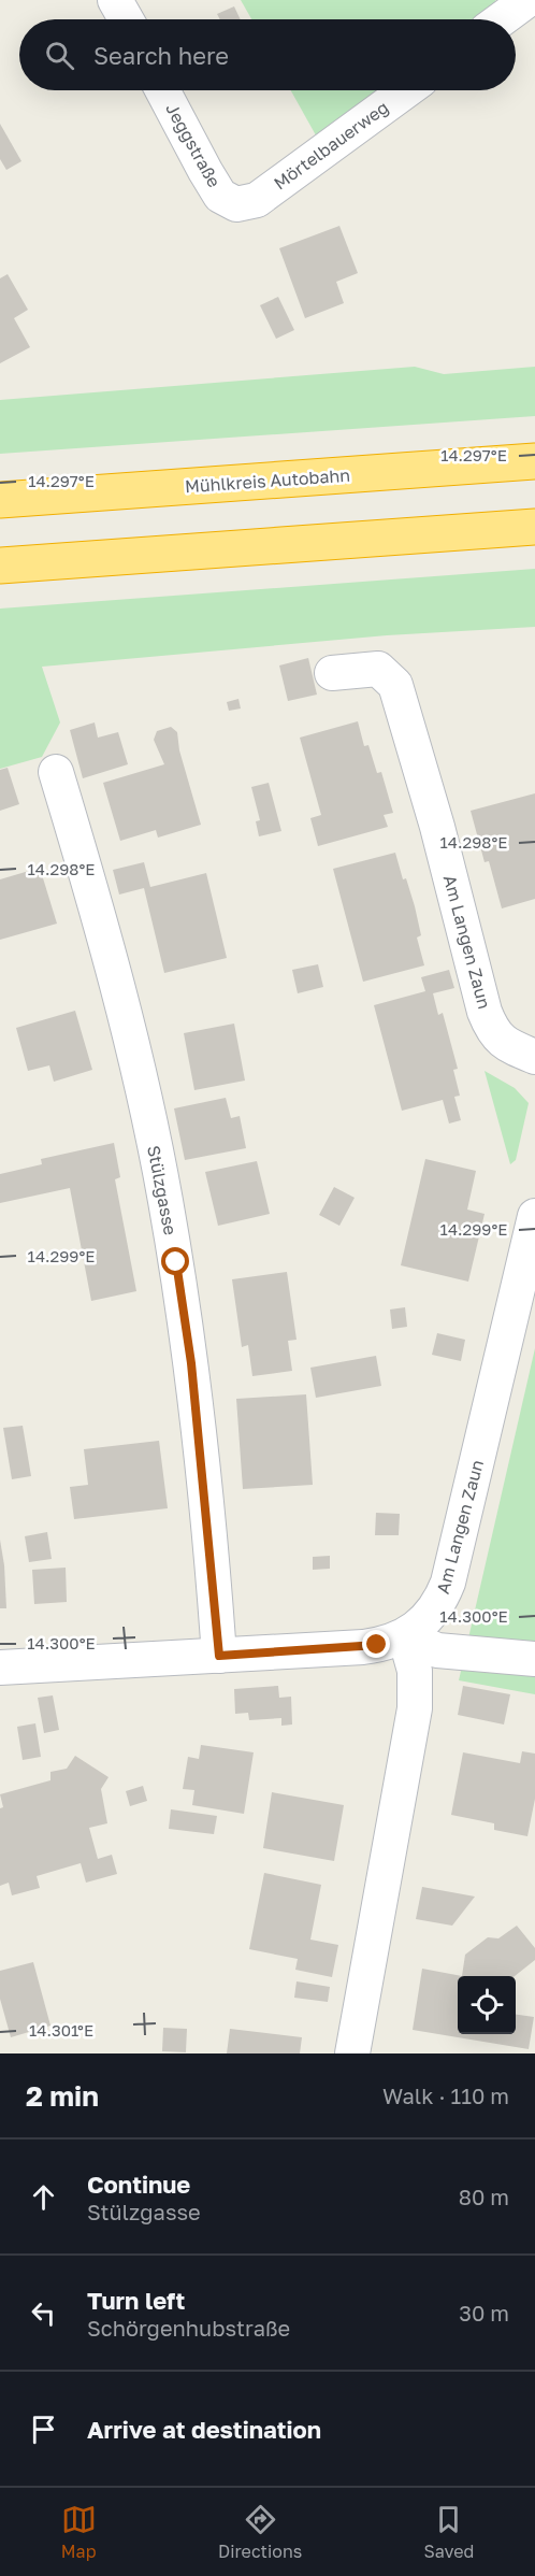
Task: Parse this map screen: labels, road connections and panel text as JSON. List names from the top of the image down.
{
  "streets": {
    "highway": ["Mühlkreis Autobahn"],
    "street": [
      "Jeggstraße",
      "Mörtelbauerweg",
      "Am Langen Zaun",
      "Stülzgasse"
    ]
  },
  "crossings": [
    ["Jeggstraße", "Mörtelbauerweg"]
  ],
  "page": {
    "search": "Search here",
    "heading": ["2 min", "Walk · 110 m"],
    "list": [
      ["Continue", "Stülzgasse", "80 m"],
      ["Turn left", "Schörgenhubstraße", "30 m"],
      "Arrive at destination"
    ],
    "nav": ["Map", "Directions", "Saved"]
  },
  "coordinates": [
    "14.297°E",
    "14.298°E",
    "14.299°E",
    "14.300°E",
    "14.301°E"
  ]
}
